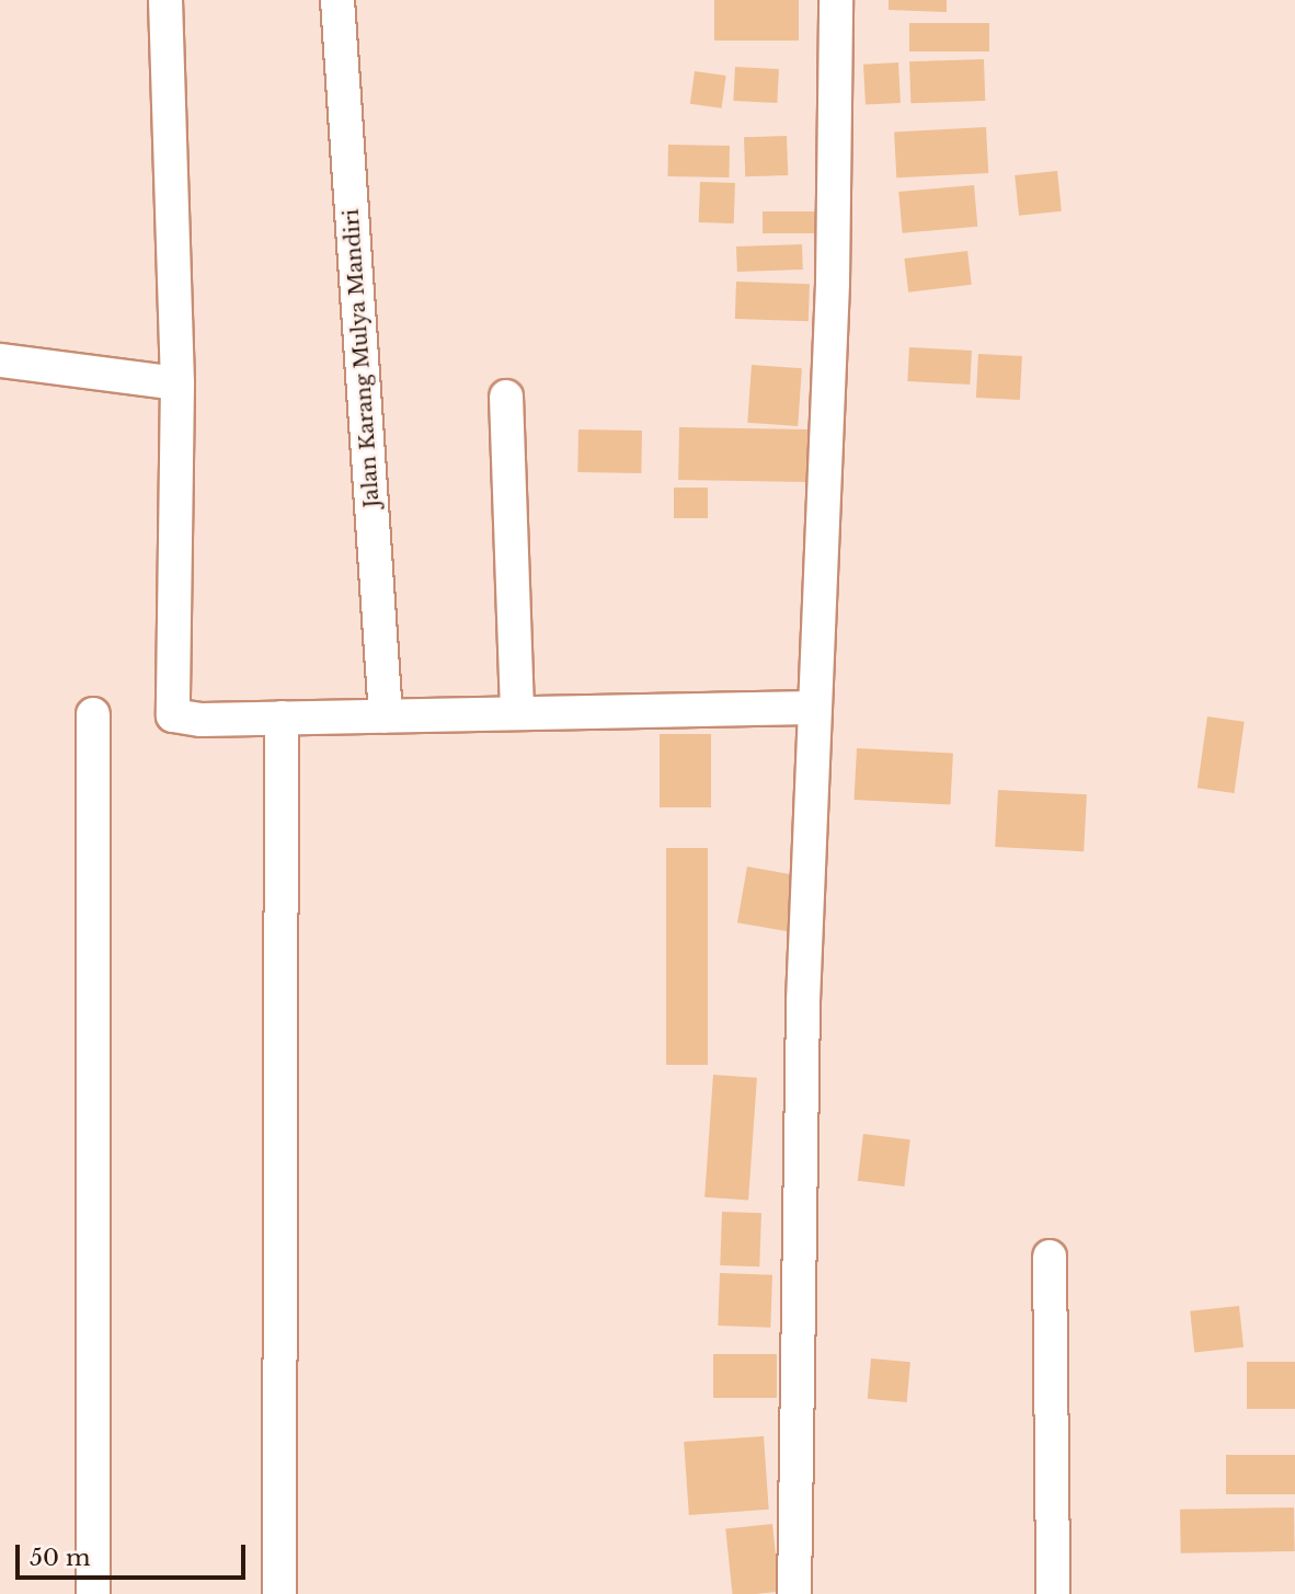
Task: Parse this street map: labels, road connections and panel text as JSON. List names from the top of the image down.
{
  "streets": {
    "street": ["Jalan Karang Mulya Mandiri"]
  },
  "scale_bar": "50 m"
}
